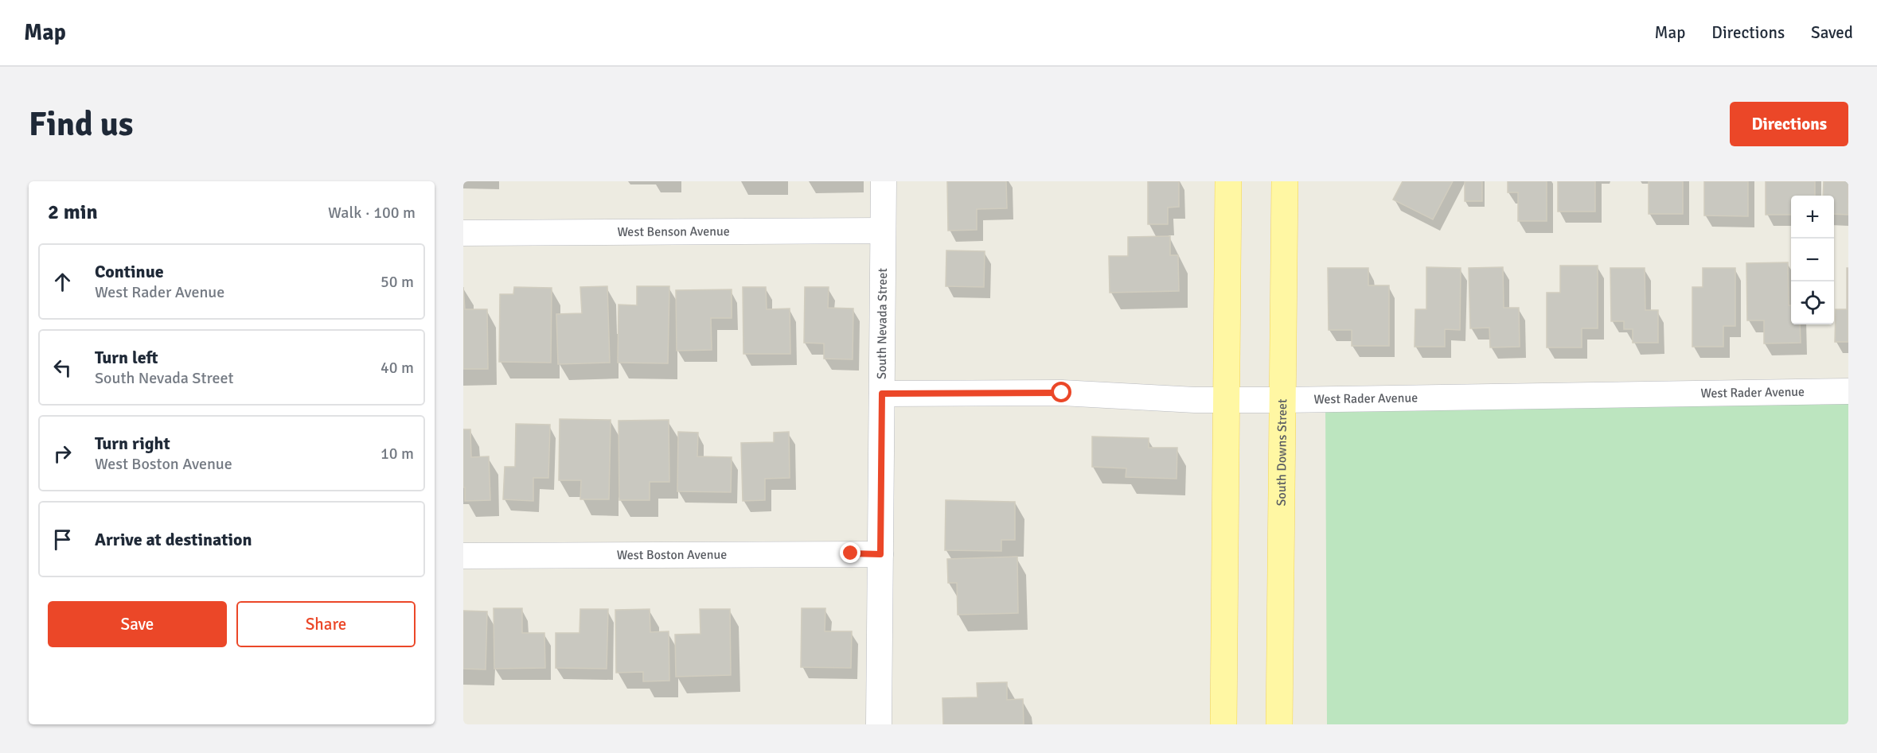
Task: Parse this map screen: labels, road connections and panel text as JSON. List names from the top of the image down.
{
  "streets": {
    "main road": ["South Downs Street"],
    "street": [
      "West Benson Avenue",
      "South Nevada Street",
      "West Rader Avenue",
      "West Boston Avenue"
    ]
  },
  "crossings": [
    ["West Benson Avenue", "South Nevada Street"],
    ["South Nevada Street", "West Rader Avenue"],
    ["South Nevada Street", "West Boston Avenue"],
    ["West Rader Avenue", "South Downs Street"]
  ],
  "page": {
    "header": "Map",
    "nav": ["Map", "Directions", "Saved"],
    "buttons": [
      "Directions",
      ["Save", "Share"]
    ],
    "title": "Find us",
    "heading": ["2 min", "Walk · 100 m"],
    "map_buttons": ["+", "−"],
    "list": [
      ["Continue", "West Rader Avenue", "50 m"],
      ["Turn left", "South Nevada Street", "40 m"],
      ["Turn right", "West Boston Avenue", "10 m"],
      "Arrive at destination"
    ]
  }
}
